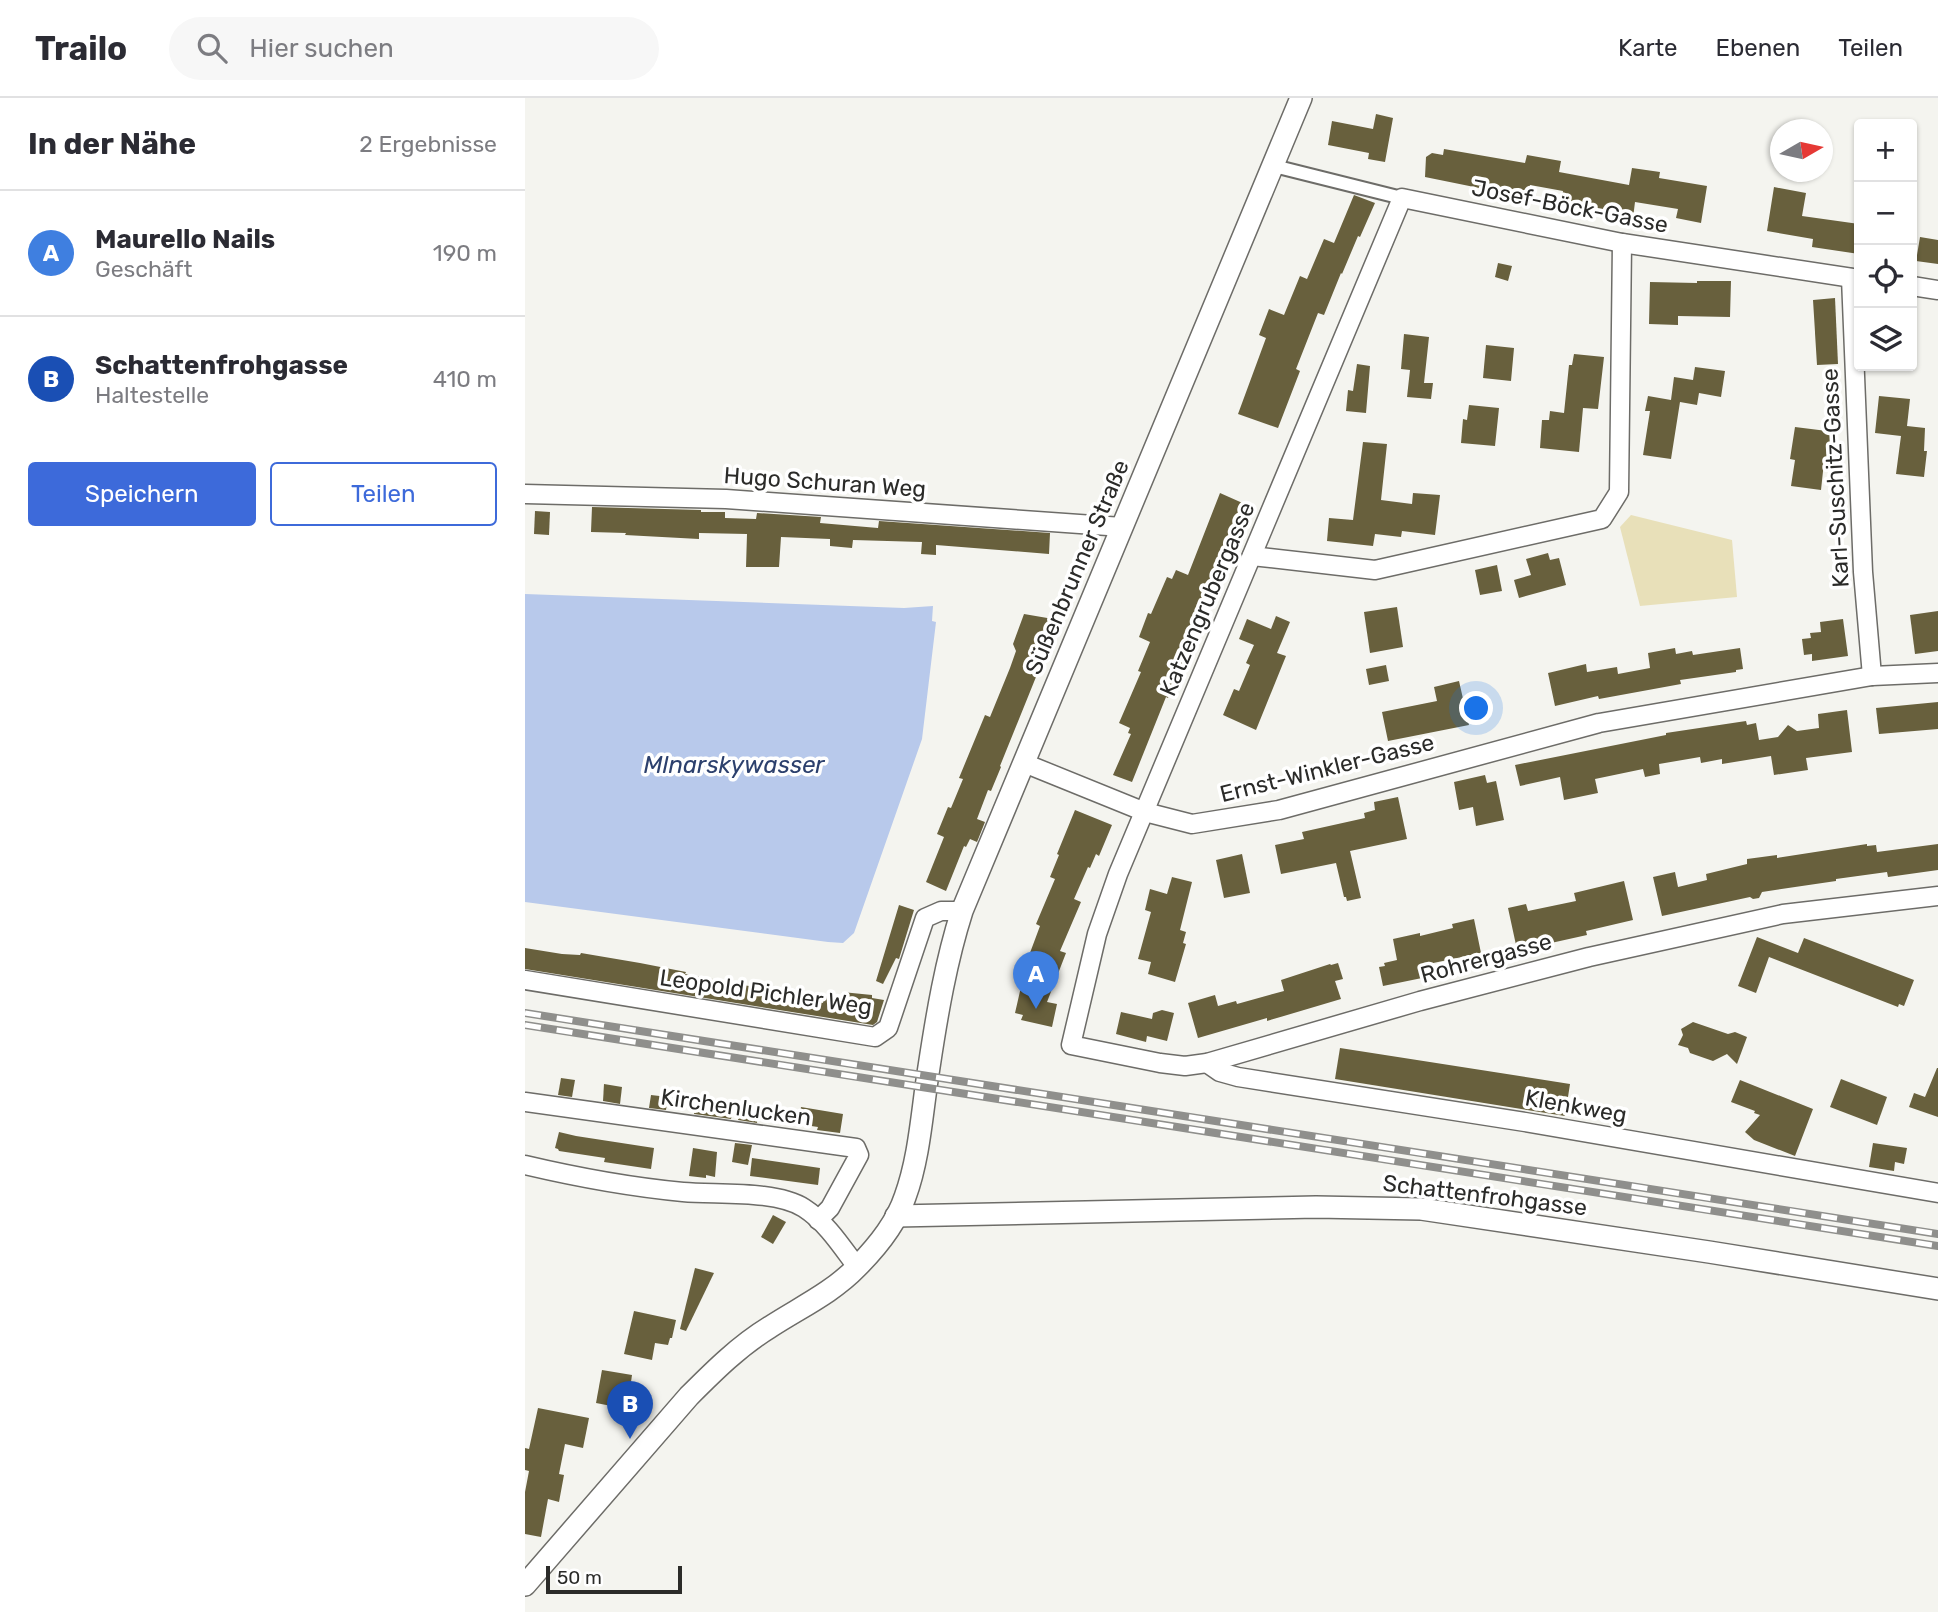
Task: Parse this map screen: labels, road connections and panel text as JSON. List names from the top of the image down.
{
  "streets": {
    "street": [
      "Josef-Böck-Gasse",
      "Karl-Suschitz-Gasse",
      "Hugo Schuran Weg",
      "Süßenbrunner Straße",
      "Katzengrubergasse",
      "Ernst-Winkler-Gasse",
      "Rohrergasse",
      "Leopold Pichler Weg",
      "Klenkweg",
      "Kirchenlucken",
      "Schattenfrohgasse"
    ]
  },
  "crossings": [
    ["Josef-Böck-Gasse", "Süßenbrunner Straße"],
    ["Josef-Böck-Gasse", "Katzengrubergasse"],
    ["Karl-Suschitz-Gasse", "Ernst-Winkler-Gasse"],
    ["Hugo Schuran Weg", "Süßenbrunner Straße"],
    ["Süßenbrunner Straße", "Ernst-Winkler-Gasse"],
    ["Süßenbrunner Straße", "Leopold Pichler Weg"],
    ["Süßenbrunner Straße", "Schattenfrohgasse"],
    ["Katzengrubergasse", "Ernst-Winkler-Gasse"],
    ["Katzengrubergasse", "Rohrergasse"],
    ["Rohrergasse", "Klenkweg"]
  ],
  "water": ["Mlnarskywasser"],
  "scale_bar": "50 m",
  "north": "right",
  "page": {
    "header": "Trailo",
    "search": "Hier suchen",
    "nav": ["Karte", "Ebenen", "Teilen"],
    "heading": ["In der Nähe", "2 Ergebnisse"],
    "map_buttons": ["+", "−"],
    "list": [
      {
        "mark": "A",
        "name": "Maurello Nails",
        "note": "Geschäft",
        "value": "190 m"
      },
      {
        "mark": "B",
        "name": "Schattenfrohgasse",
        "note": "Haltestelle",
        "value": "410 m"
      }
    ],
    "buttons": ["Speichern", "Teilen"],
    "pins": ["A", "B"],
    "scale": "50 m"
  }
}
